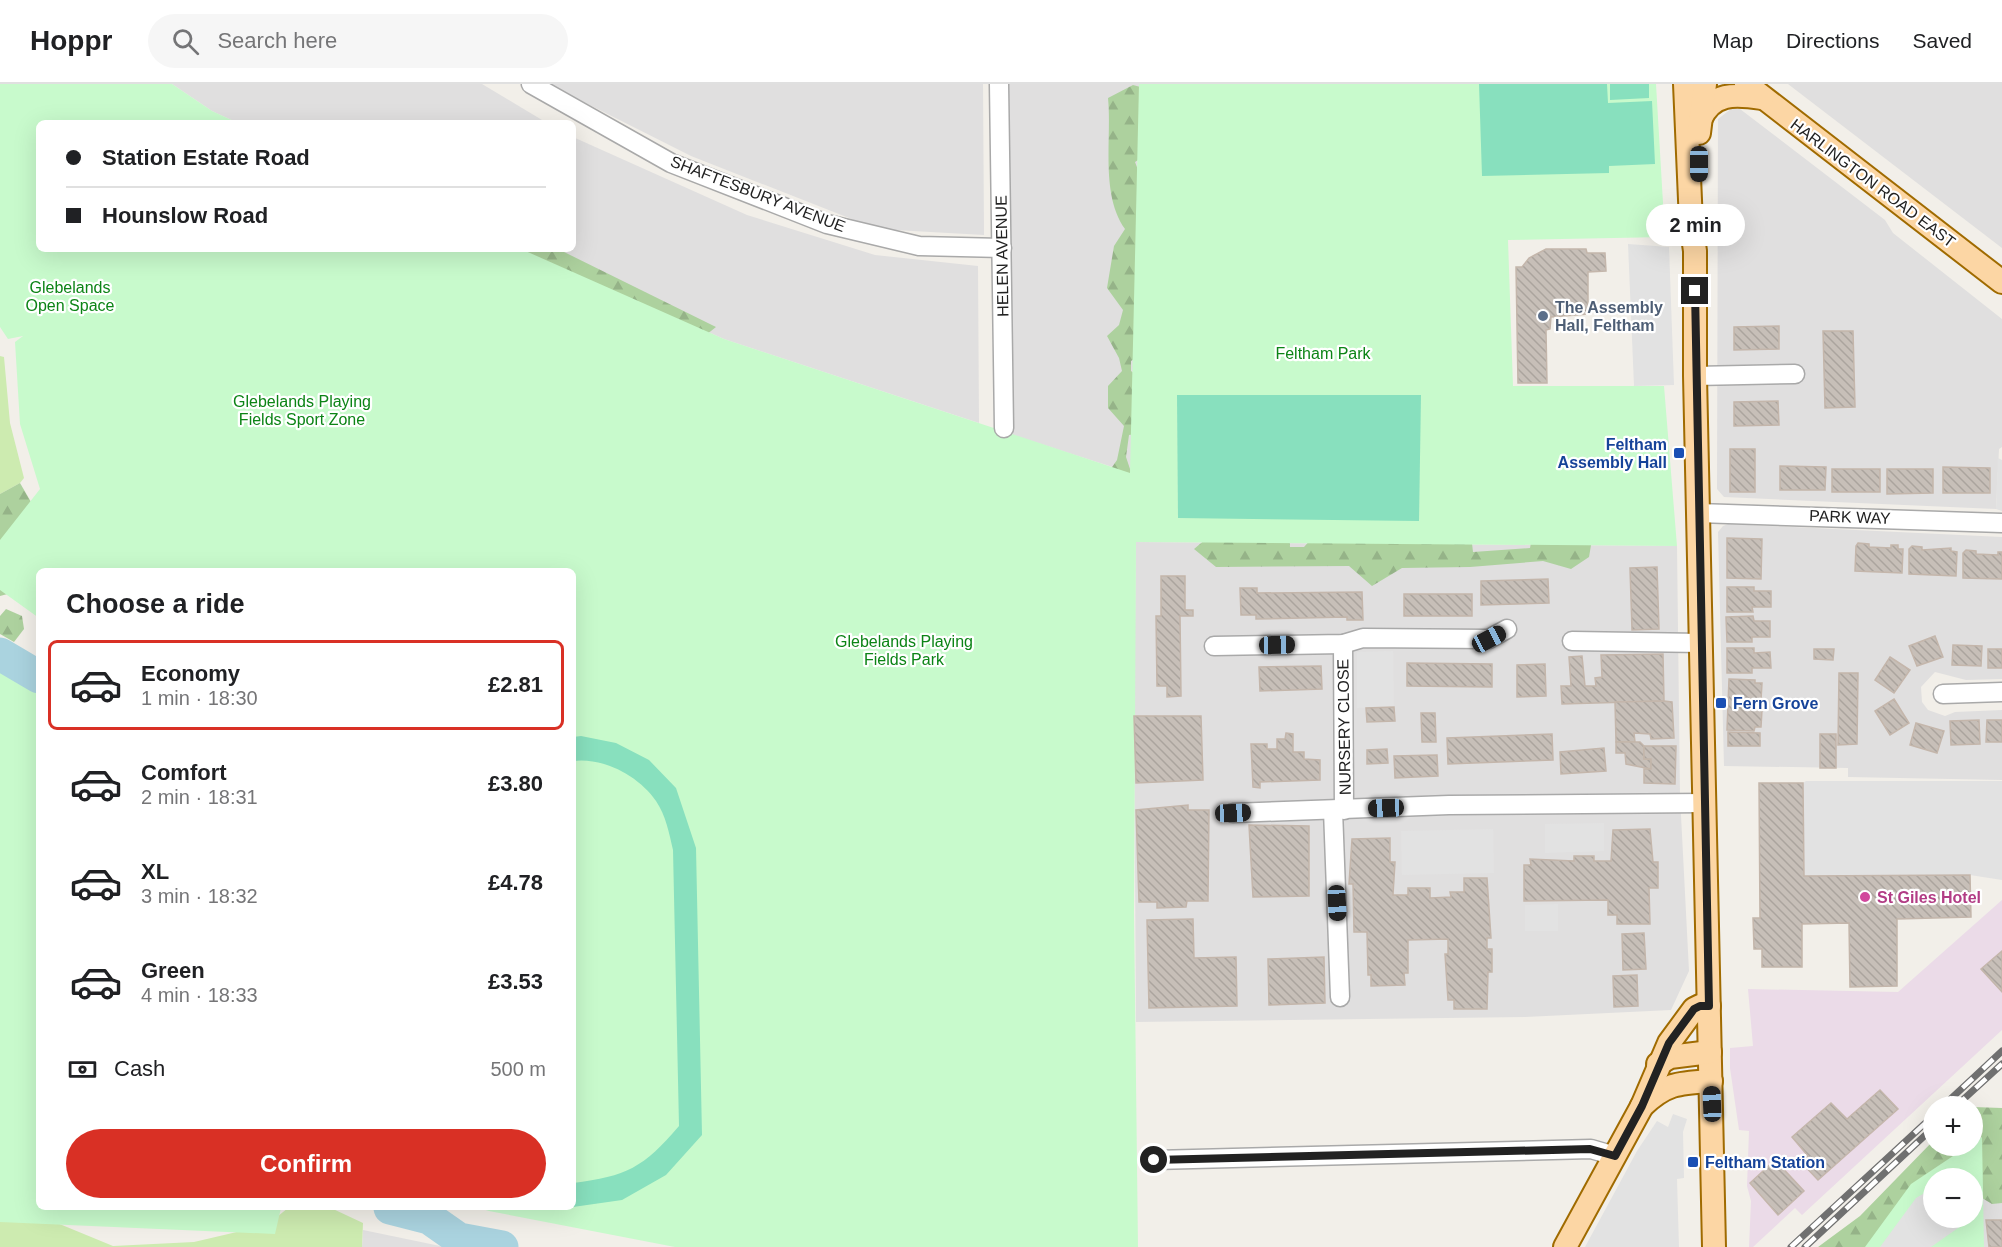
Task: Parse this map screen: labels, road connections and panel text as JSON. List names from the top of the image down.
{
  "streets": {
    "main road": ["HARLINGTON ROAD EAST"],
    "street": [
      "SHAFTESBURY AVENUE",
      "HELEN AVENUE",
      "PARK WAY",
      "NURSERY CLOSE"
    ]
  },
  "crossings": [
    ["SHAFTESBURY AVENUE", "HELEN AVENUE"]
  ],
  "parks": [
    "Glebelands Open Space",
    "Feltham Park",
    "Glebelands Playing Fields Sport Zone",
    "Glebelands Playing Fields Park"
  ],
  "places": {
    "other": ["The Assembly Hall, Feltham", "St Giles Hotel"],
    "transit": ["Feltham Assembly Hall", "Fern Grove", "Feltham Station"]
  },
  "page": {
    "header": "Hoppr",
    "search": "Search here",
    "nav": ["Map", "Directions", "Saved"],
    "banner": ["Station Estate Road", "Hounslow Road"],
    "bubble": "2 min",
    "heading": "Choose a ride",
    "list": [
      {
        "name": "Economy",
        "note": "1 min · 18:30",
        "value": "£2.81"
      },
      {
        "name": "Comfort",
        "note": "2 min · 18:31",
        "value": "£3.80"
      },
      {
        "name": "XL",
        "note": "3 min · 18:32",
        "value": "£4.78"
      },
      {
        "name": "Green",
        "note": "4 min · 18:33",
        "value": "£3.53"
      }
    ],
    "pay": ["Cash", "500 m"],
    "map_buttons": ["+", "−"],
    "buttons": "Confirm"
  }
}
